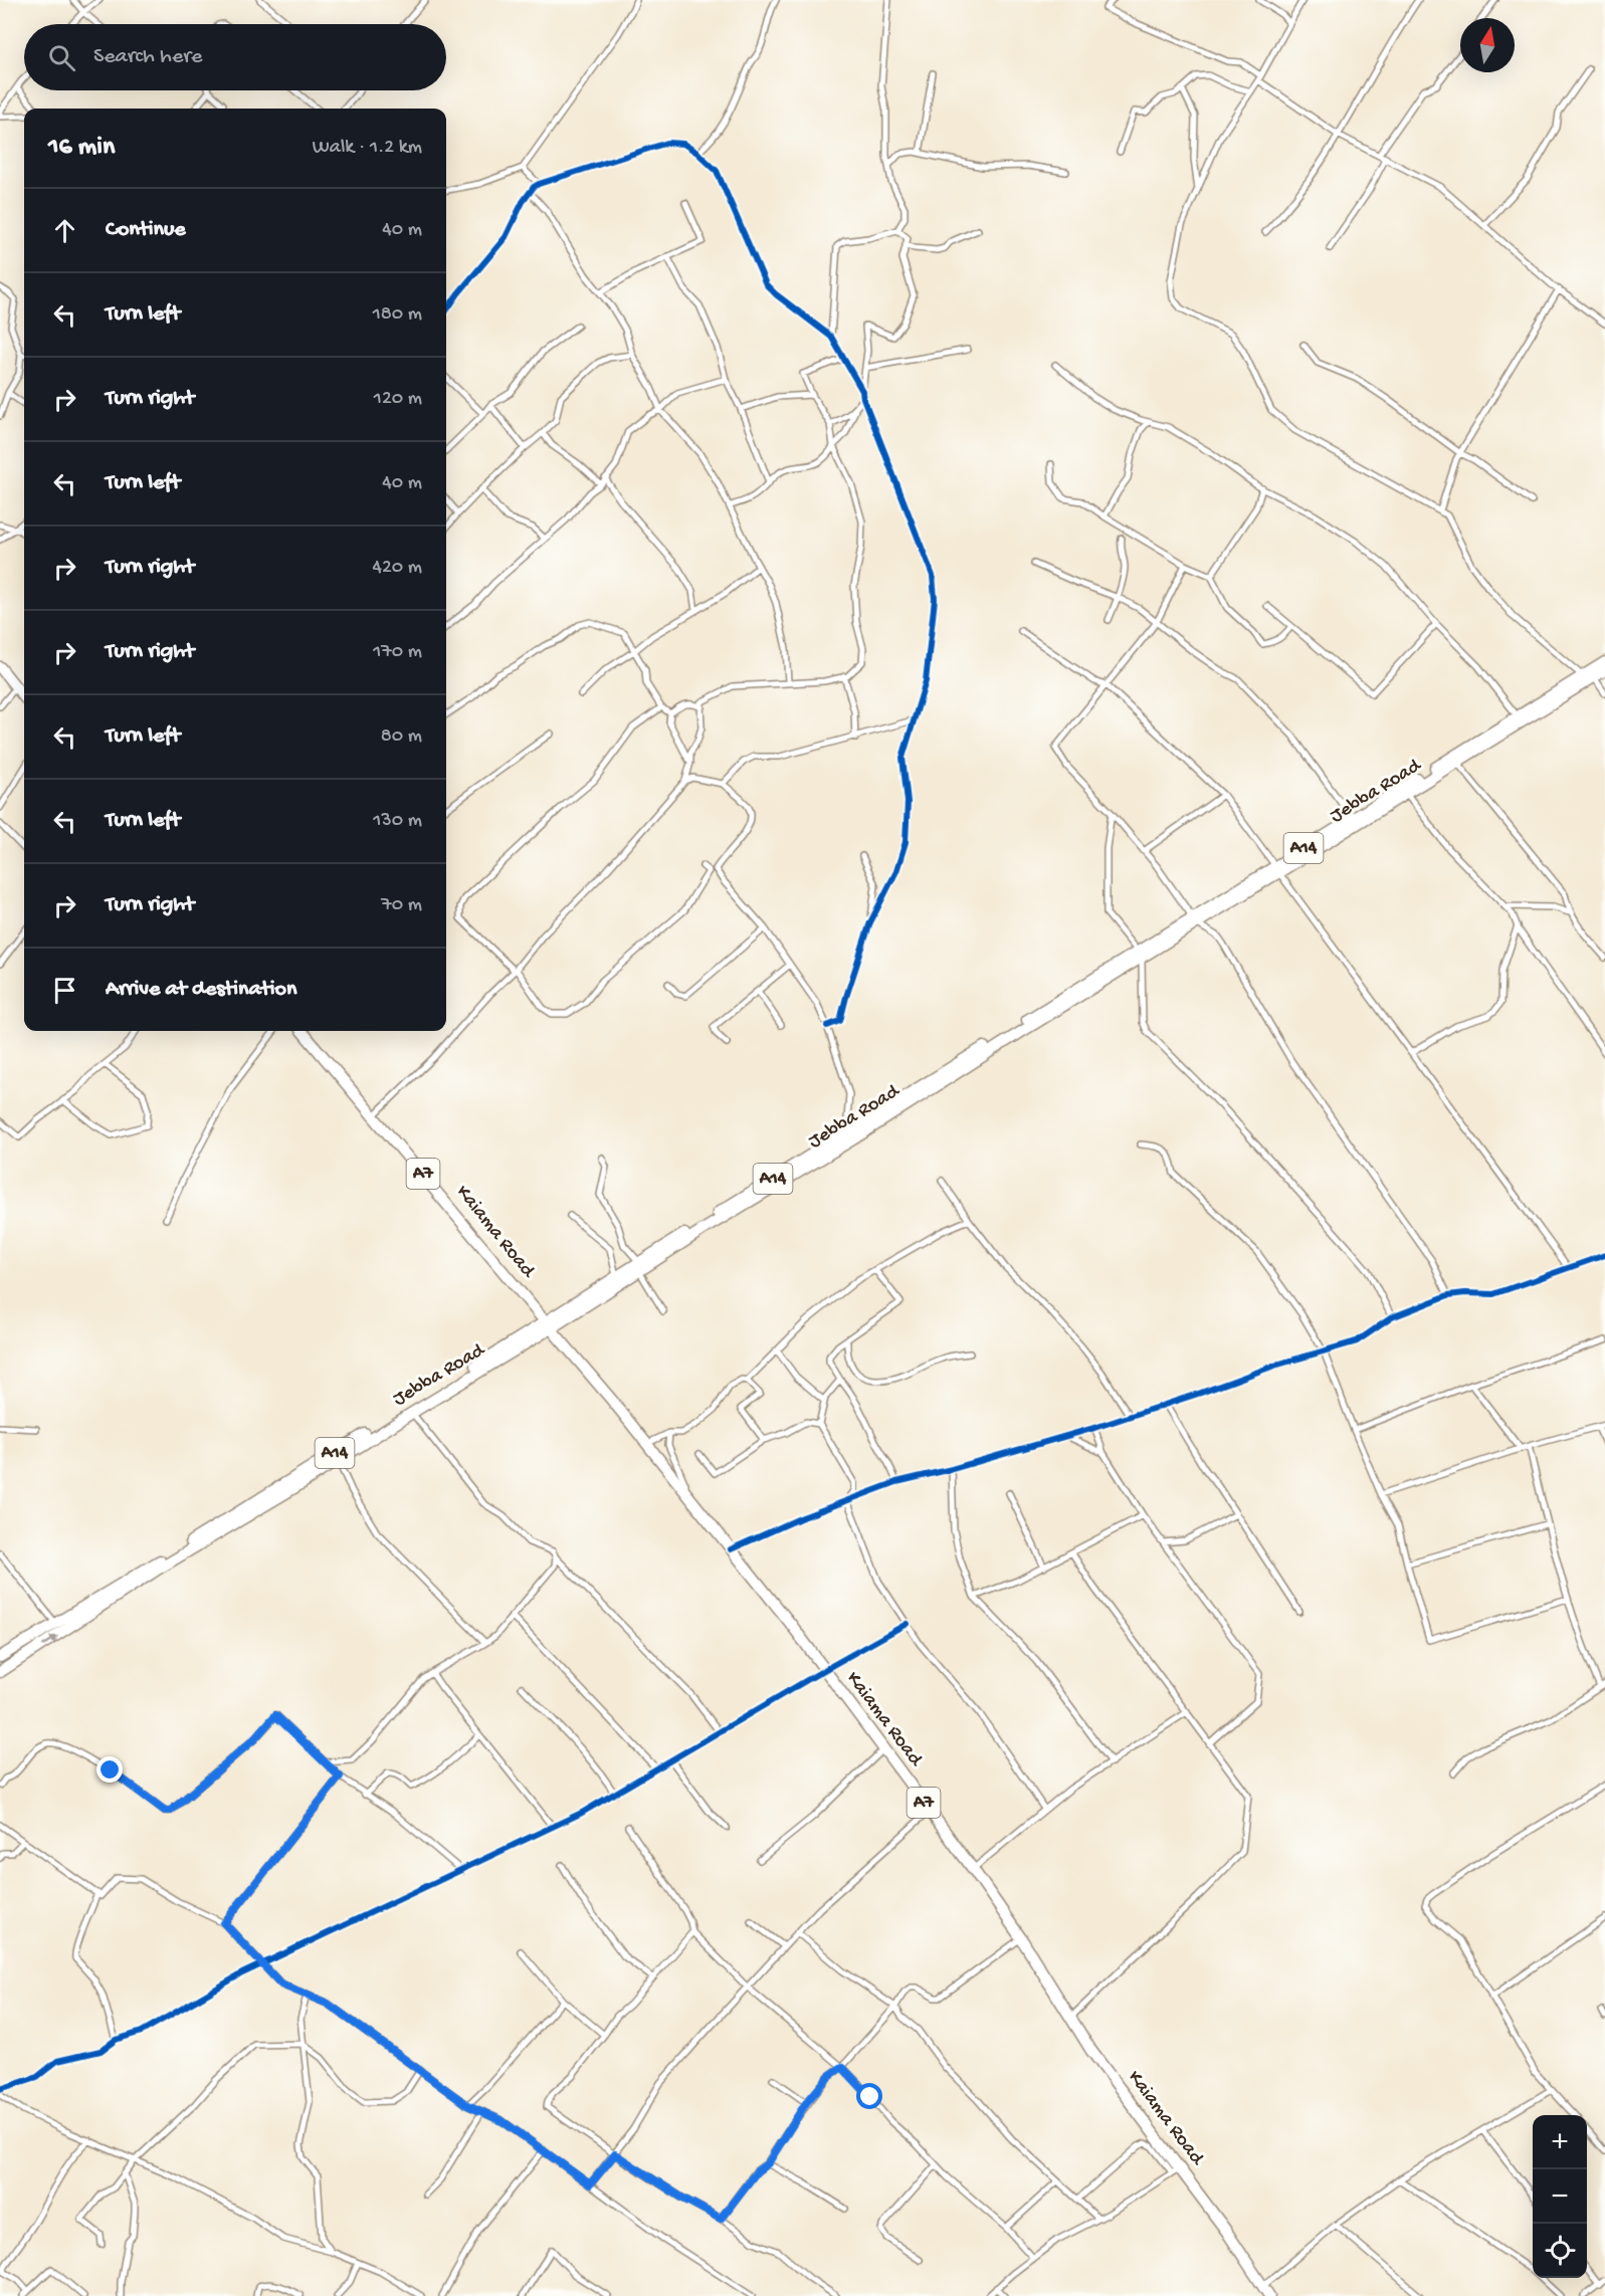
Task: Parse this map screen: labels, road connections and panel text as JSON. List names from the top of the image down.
{
  "streets": {
    "highway": [
      "Jebba Road",
      "A14",
      "A7",
      "Kaiama Road"
    ]
  },
  "crossings": [
    ["Jebba Road", "Kaiama Road"]
  ],
  "north": "top",
  "page": {
    "search": "Search here",
    "heading": ["16 min", "Walk · 1.2 km"],
    "list": [
      ["Continue", "40 m"],
      ["Turn left", "180 m"],
      ["Turn right", "120 m"],
      ["Turn left", "40 m"],
      ["Turn right", "420 m"],
      ["Turn right", "170 m"],
      ["Turn left", "80 m"],
      ["Turn left", "130 m"],
      ["Turn right", "70 m"],
      "Arrive at destination"
    ],
    "map_buttons": ["+", "−"]
  }
}
